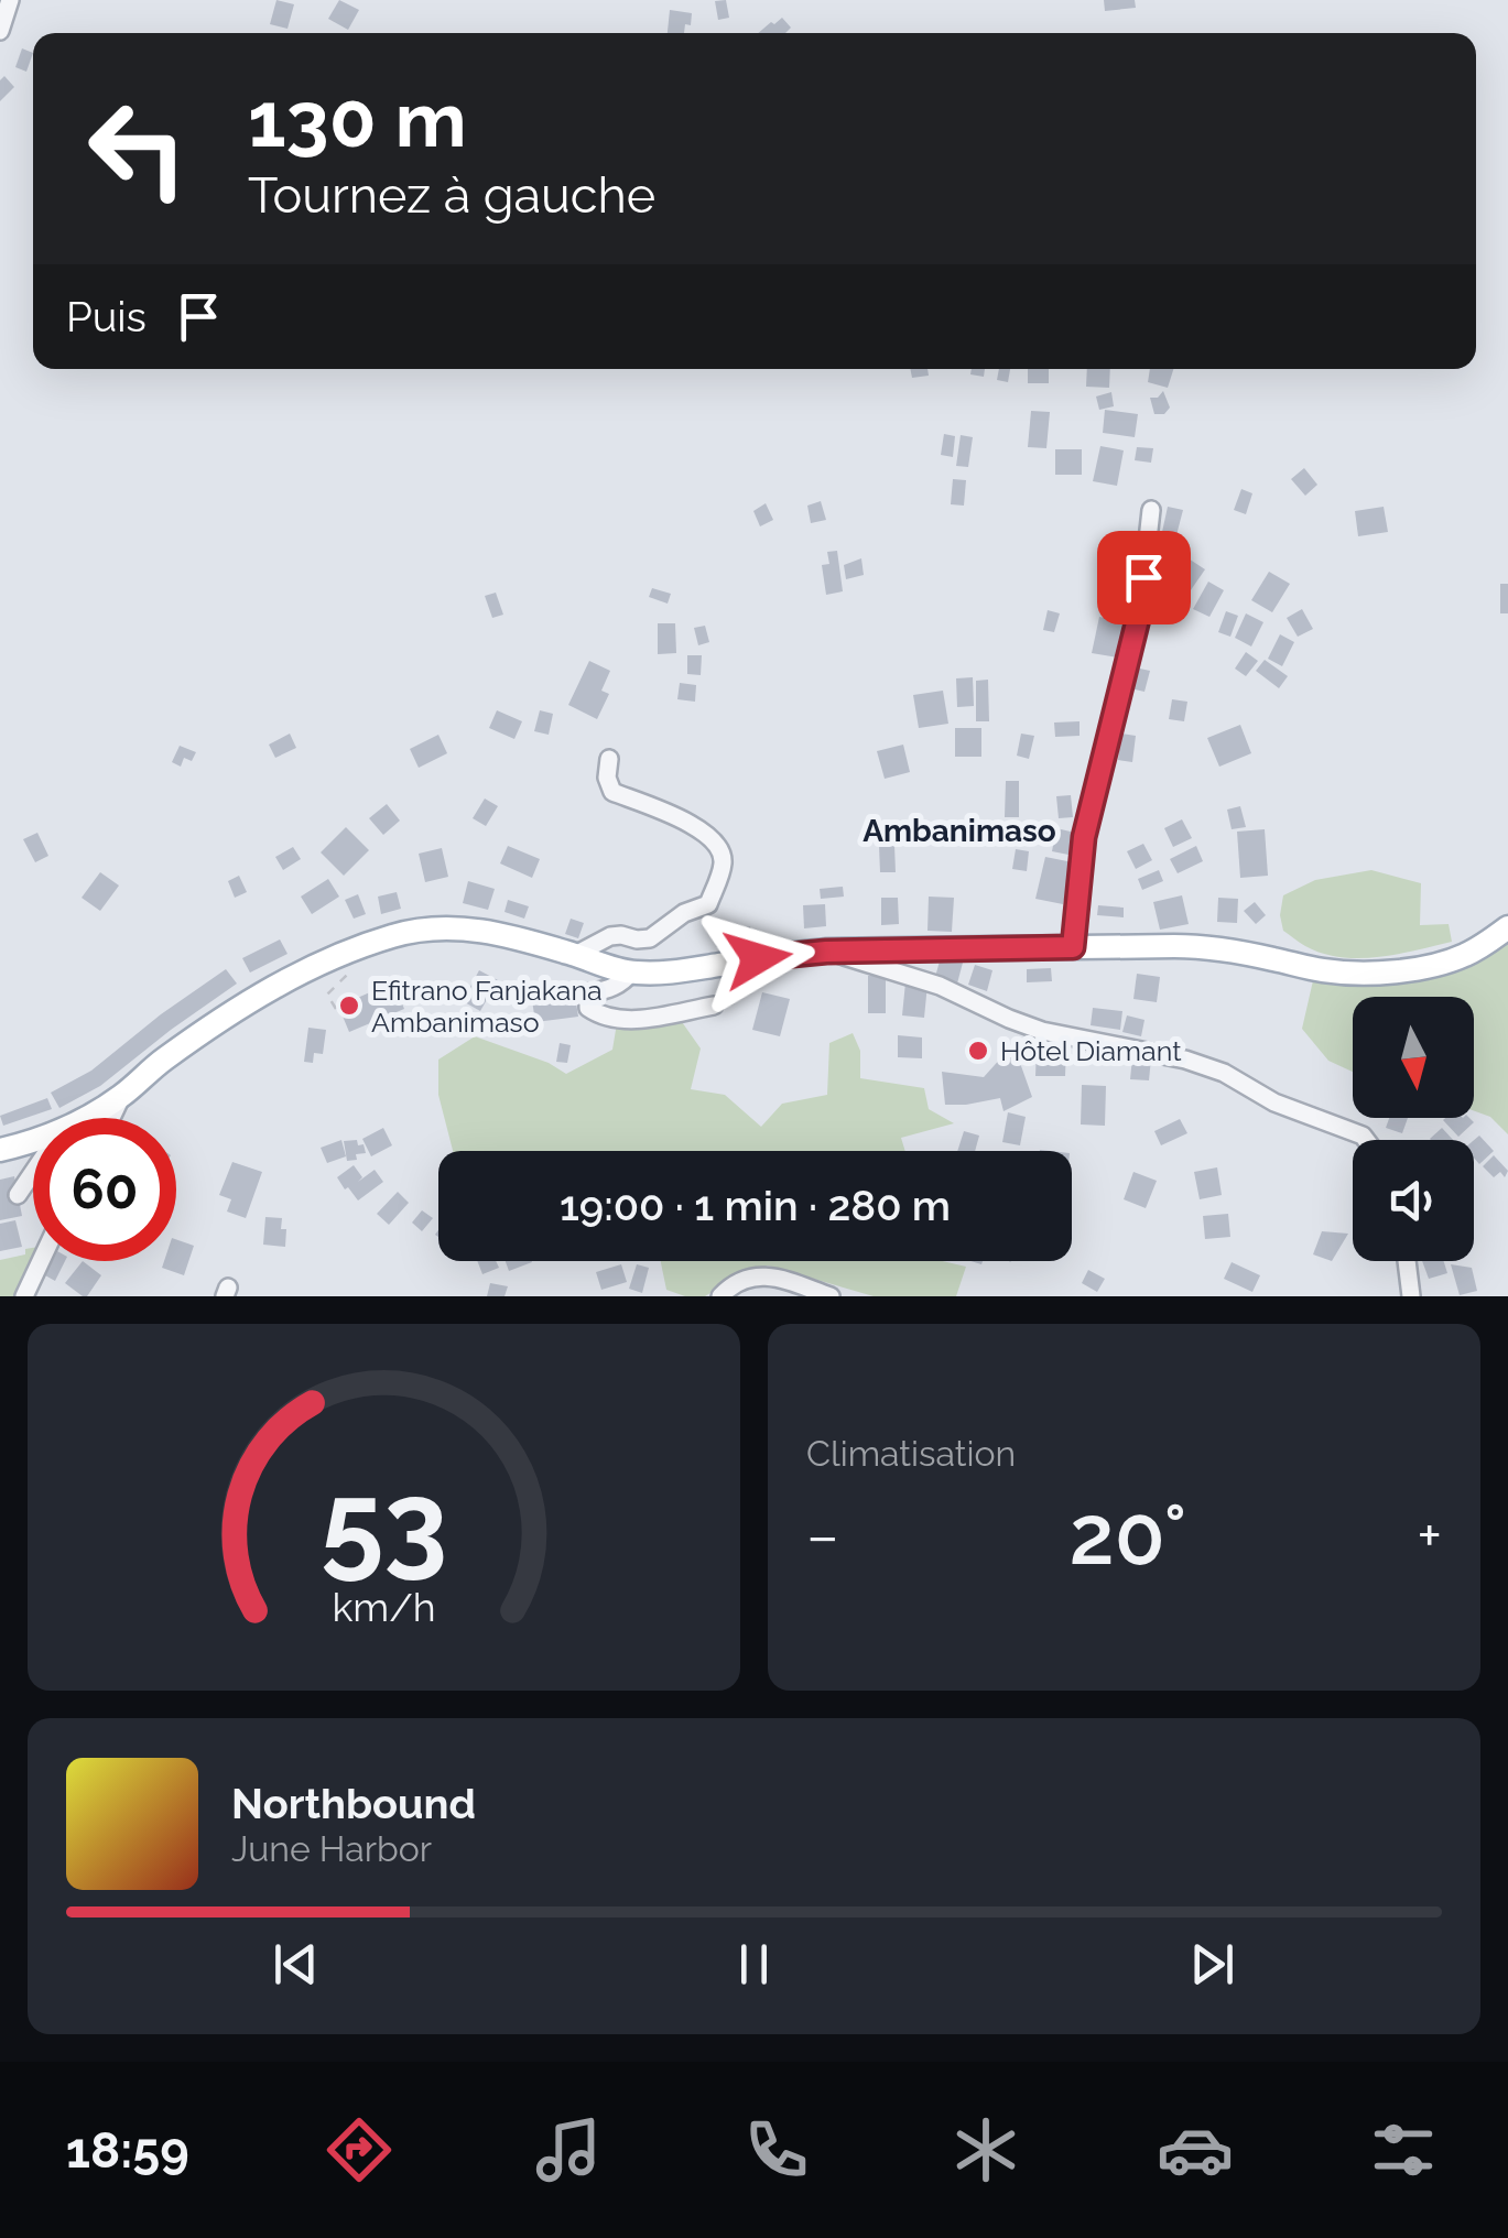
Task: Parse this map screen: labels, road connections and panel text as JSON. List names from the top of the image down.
{
  "districts": ["Ambanimaso"],
  "places": ["Efitrano Fanjakana Ambanimaso", "Hôtel Diamant"],
  "north": "bottom",
  "page": {
    "turn": ["130 m", "Tournez à gauche"],
    "then": "Puis",
    "limit": "60",
    "trip": "19:00 · 1 min · 280 m",
    "tile": "Climatisation",
    "heat": ["−", "20°", "+"],
    "song": ["Northbound", "June Harbor"],
    "tabs": "18:59",
    "gauge": ["53", "km/h"]
  }
}
